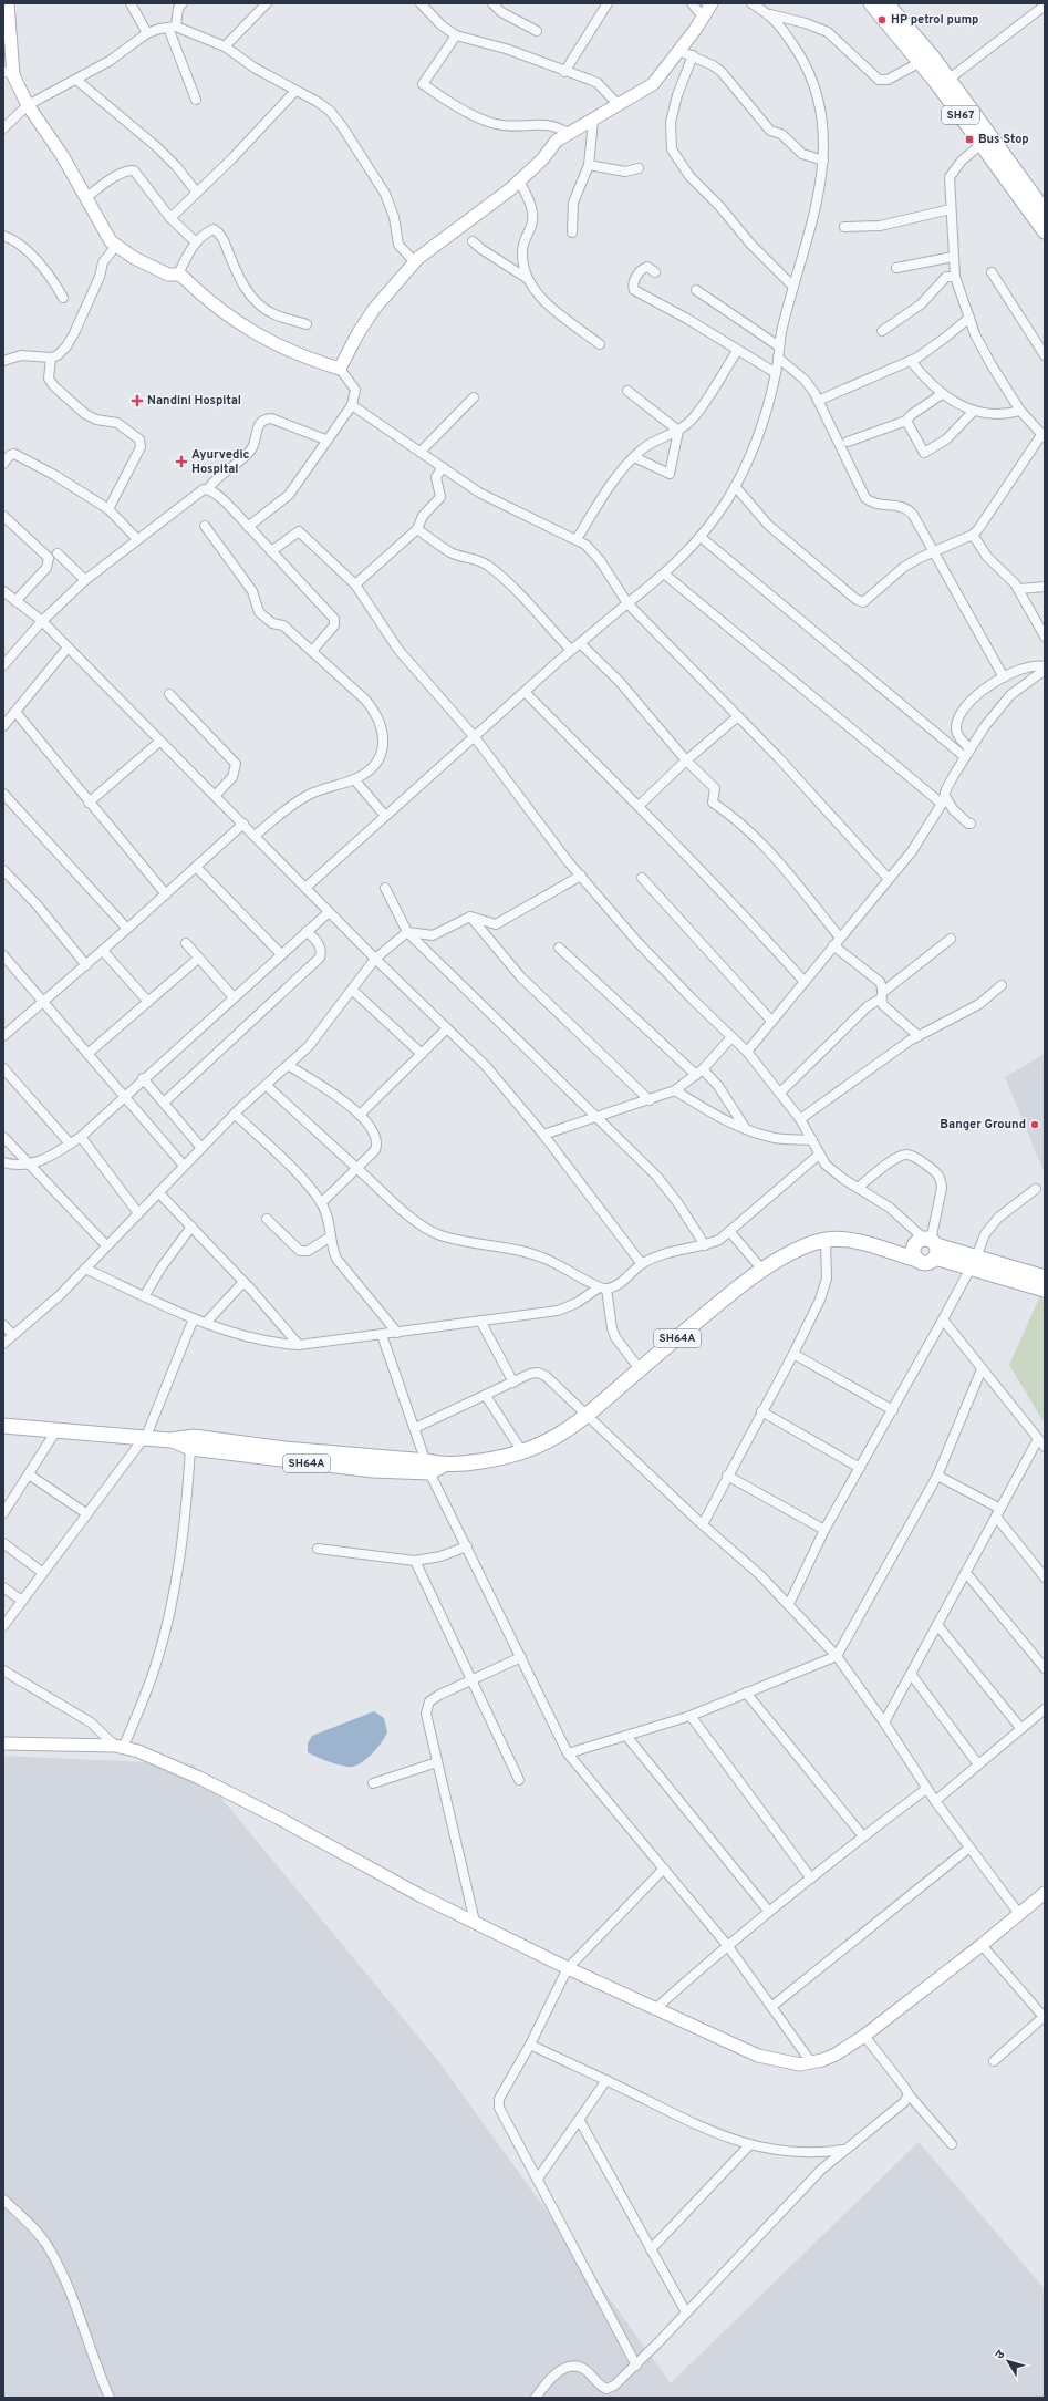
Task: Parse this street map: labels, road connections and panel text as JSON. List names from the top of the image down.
{
  "streets": {
    "main road": ["SH67", "SH64A"]
  },
  "places": {
    "other": ["HP petrol pump", "Banger Ground"],
    "transit": ["Bus Stop"],
    "health": ["Nandini Hospital", "Ayurvedic Hospital"]
  },
  "north": "top left"
}
